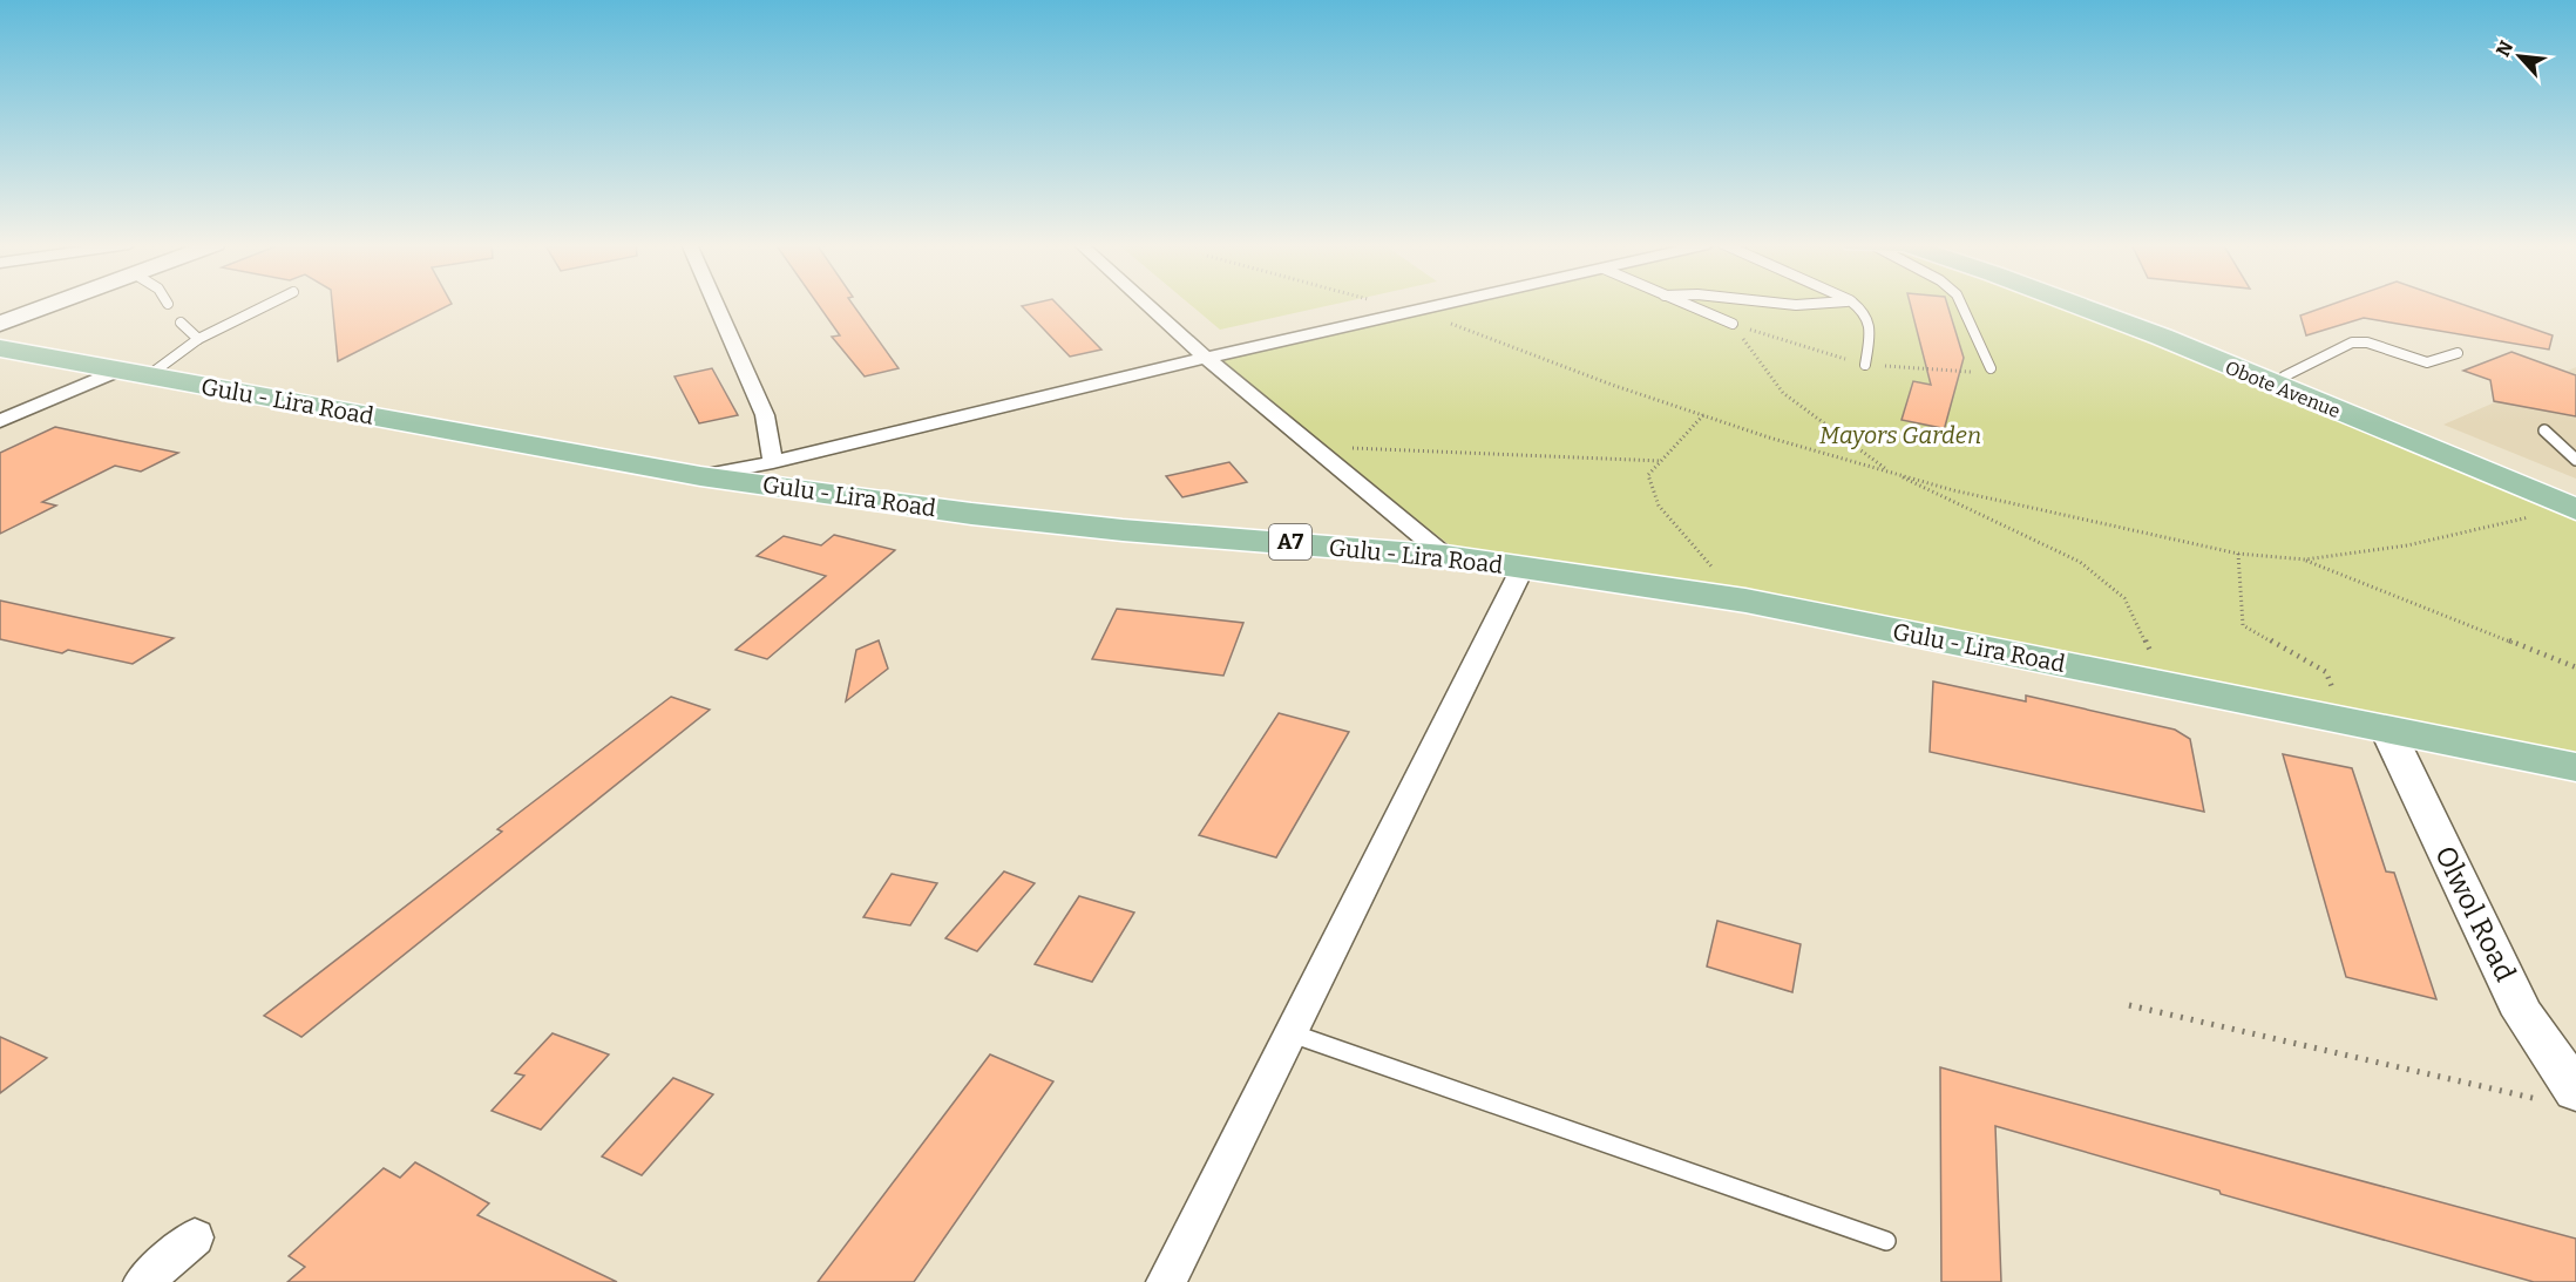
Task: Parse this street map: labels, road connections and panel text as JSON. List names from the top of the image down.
{
  "streets": {
    "main road": ["Obote Avenue", "Gulu - Lira Road", "A7"],
    "street": ["Olwol Road"]
  },
  "crossings": [
    ["Gulu - Lira Road", "Olwol Road"]
  ],
  "parks": ["Mayors Garden"],
  "north": "top left"
}
